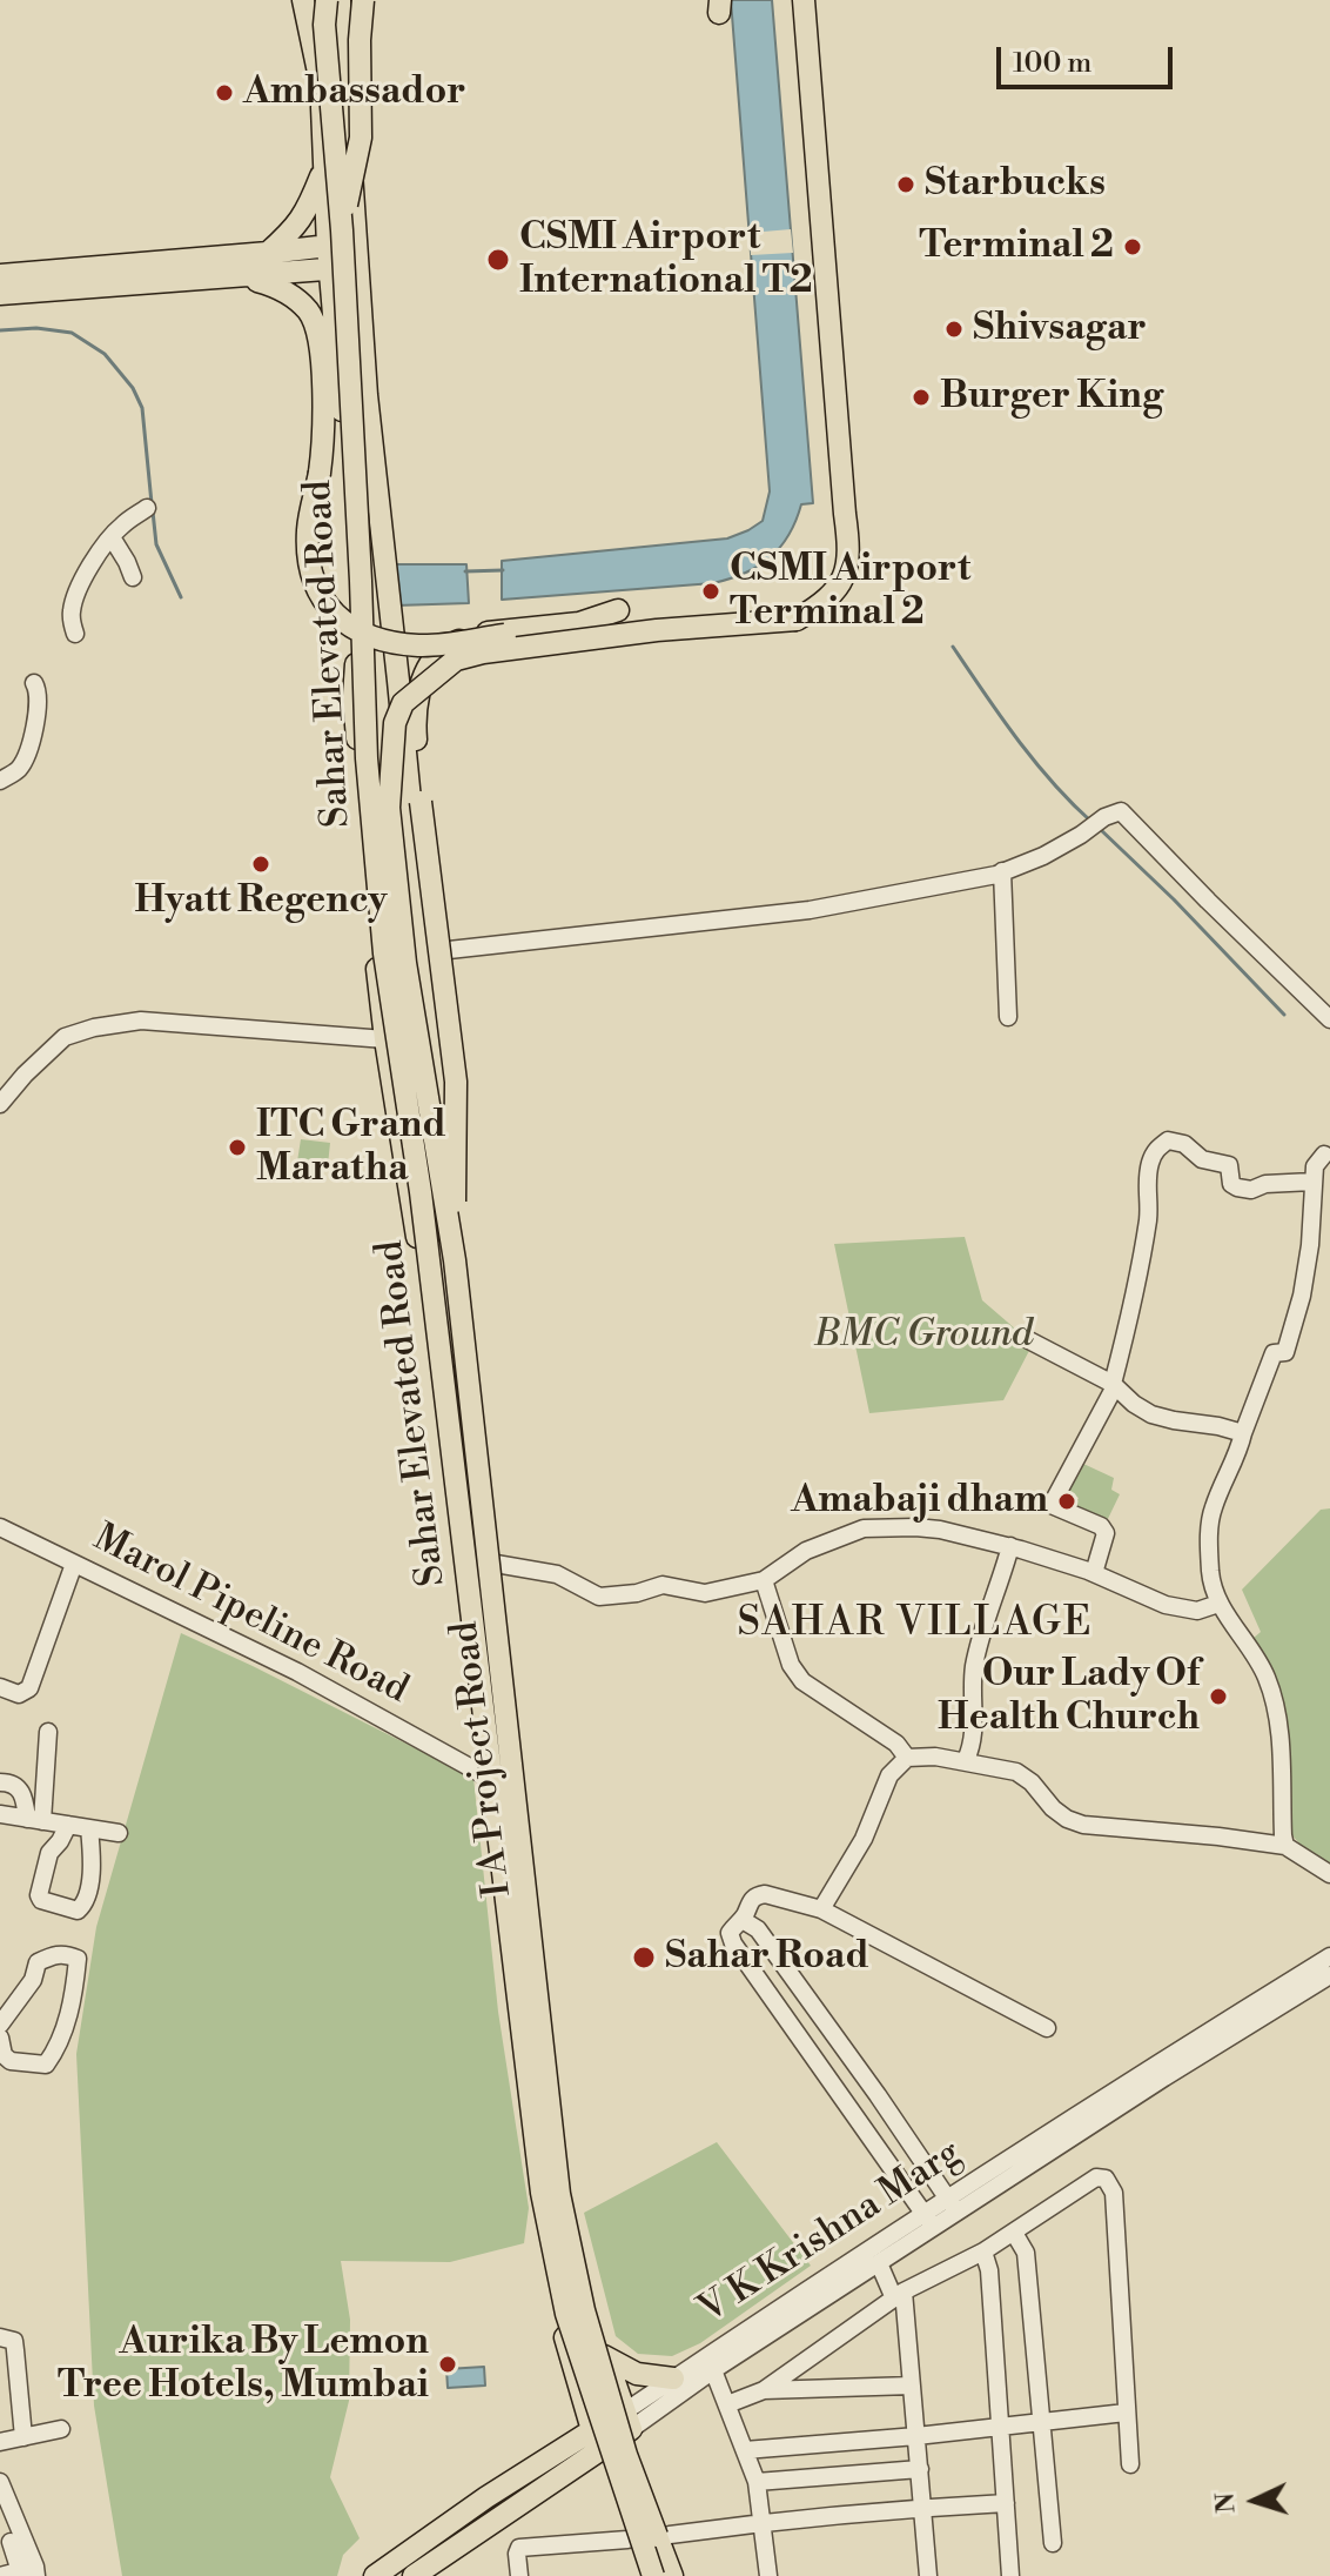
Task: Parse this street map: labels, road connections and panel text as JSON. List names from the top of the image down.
{
  "streets": {
    "main road": ["Sahar Elevated Road", "I A Project Road", "V K Krishna Marg"],
    "street": ["Marol Pipeline Road"]
  },
  "crossings": [
    ["Sahar Elevated Road", "I A Project Road"],
    ["Marol Pipeline Road", "I A Project Road"],
    ["I A Project Road", "V K Krishna Marg"]
  ],
  "districts": ["SAHAR VILLAGE"],
  "parks": ["BMC Ground"],
  "places": [
    "Ambassador",
    "Starbucks",
    "Terminal 2",
    "CSMI Airport International T2",
    "Shivsagar",
    "Burger King",
    "CSMI Airport Terminal 2",
    "Hyatt Regency",
    "ITC Grand Maratha",
    "Amabaji dham",
    "Our Lady Of Health Church",
    "Sahar Road",
    "Aurika By Lemon Tree Hotels, Mumbai"
  ],
  "scale_bar": "100 m",
  "north": "left"
}
